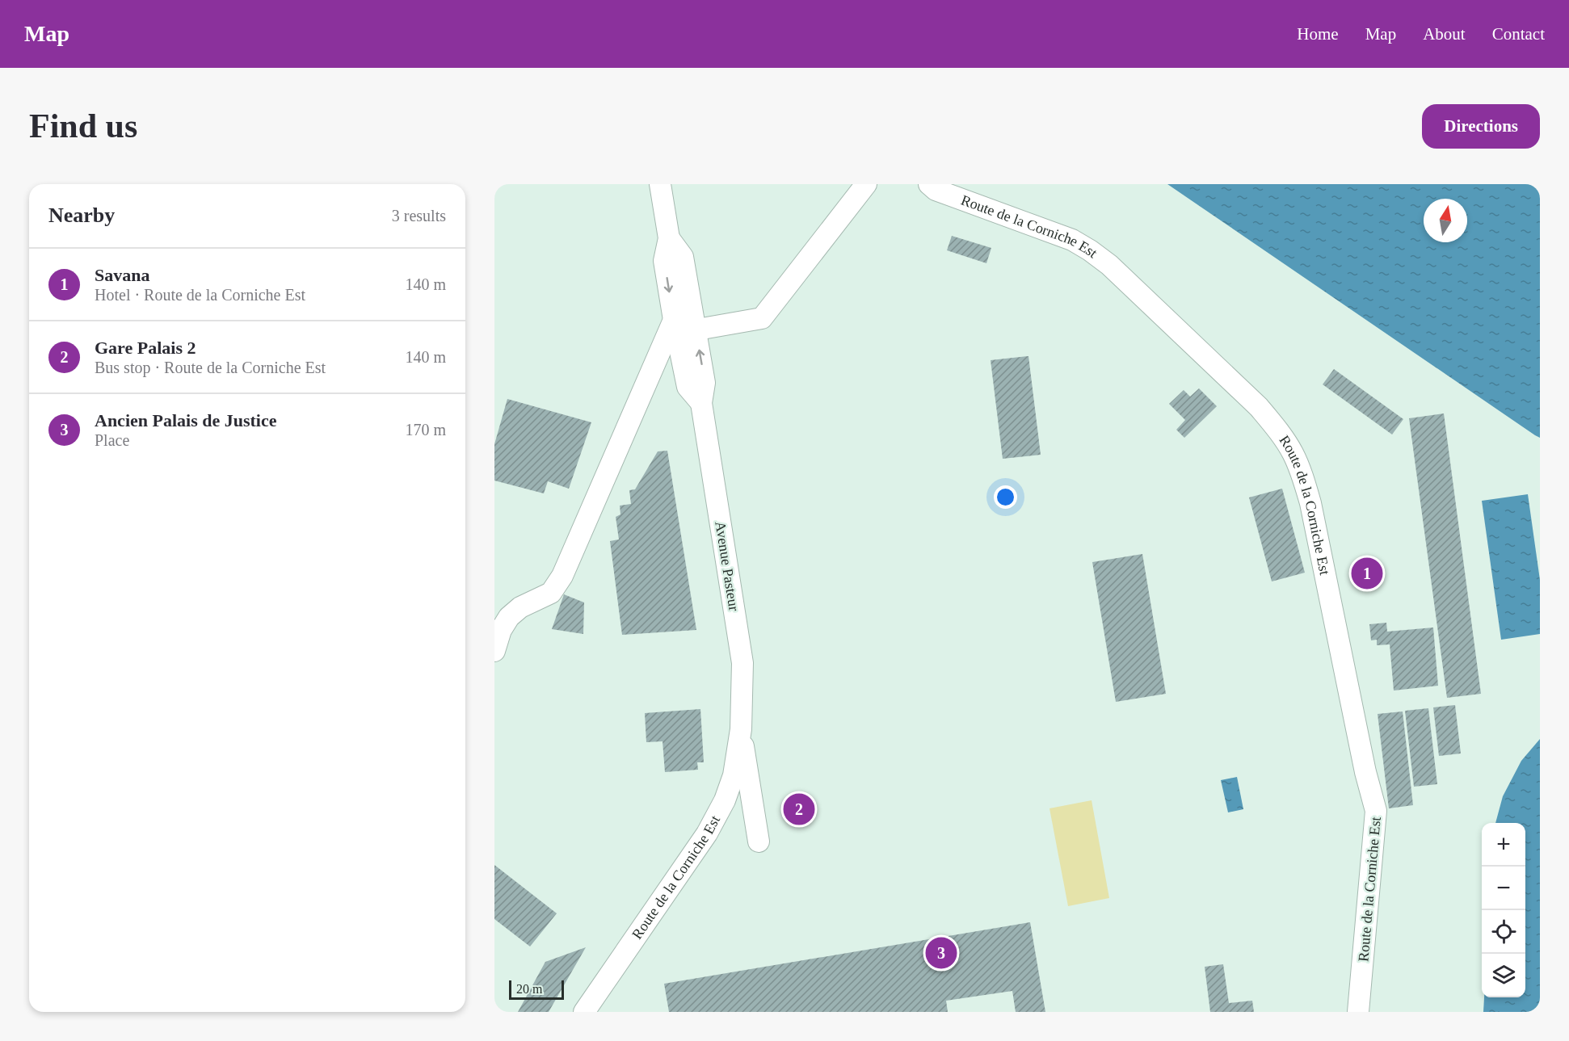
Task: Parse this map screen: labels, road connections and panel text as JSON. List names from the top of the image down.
{
  "streets": {
    "street": ["Route de la Corniche Est", "Avenue Pasteur"]
  },
  "crossings": [
    ["Route de la Corniche Est", "Avenue Pasteur"]
  ],
  "scale_bar": "20 m",
  "north": "top",
  "page": {
    "header": "Map",
    "nav": [
      "Home",
      "Map",
      "About",
      "Contact"
    ],
    "buttons": "Directions",
    "title": "Find us",
    "heading": ["Nearby", "3 results"],
    "list": [
      {
        "mark": "1",
        "name": "Savana",
        "note": "Hotel · Route de la Corniche Est",
        "value": "140 m"
      },
      {
        "mark": "2",
        "name": "Gare Palais 2",
        "note": "Bus stop · Route de la Corniche Est",
        "value": "140 m"
      },
      {
        "mark": "3",
        "name": "Ancien Palais de Justice",
        "note": "Place",
        "value": "170 m"
      }
    ],
    "pins": ["1", "2", "3"],
    "map_buttons": ["+", "−"],
    "scale": "20 m"
  }
}
